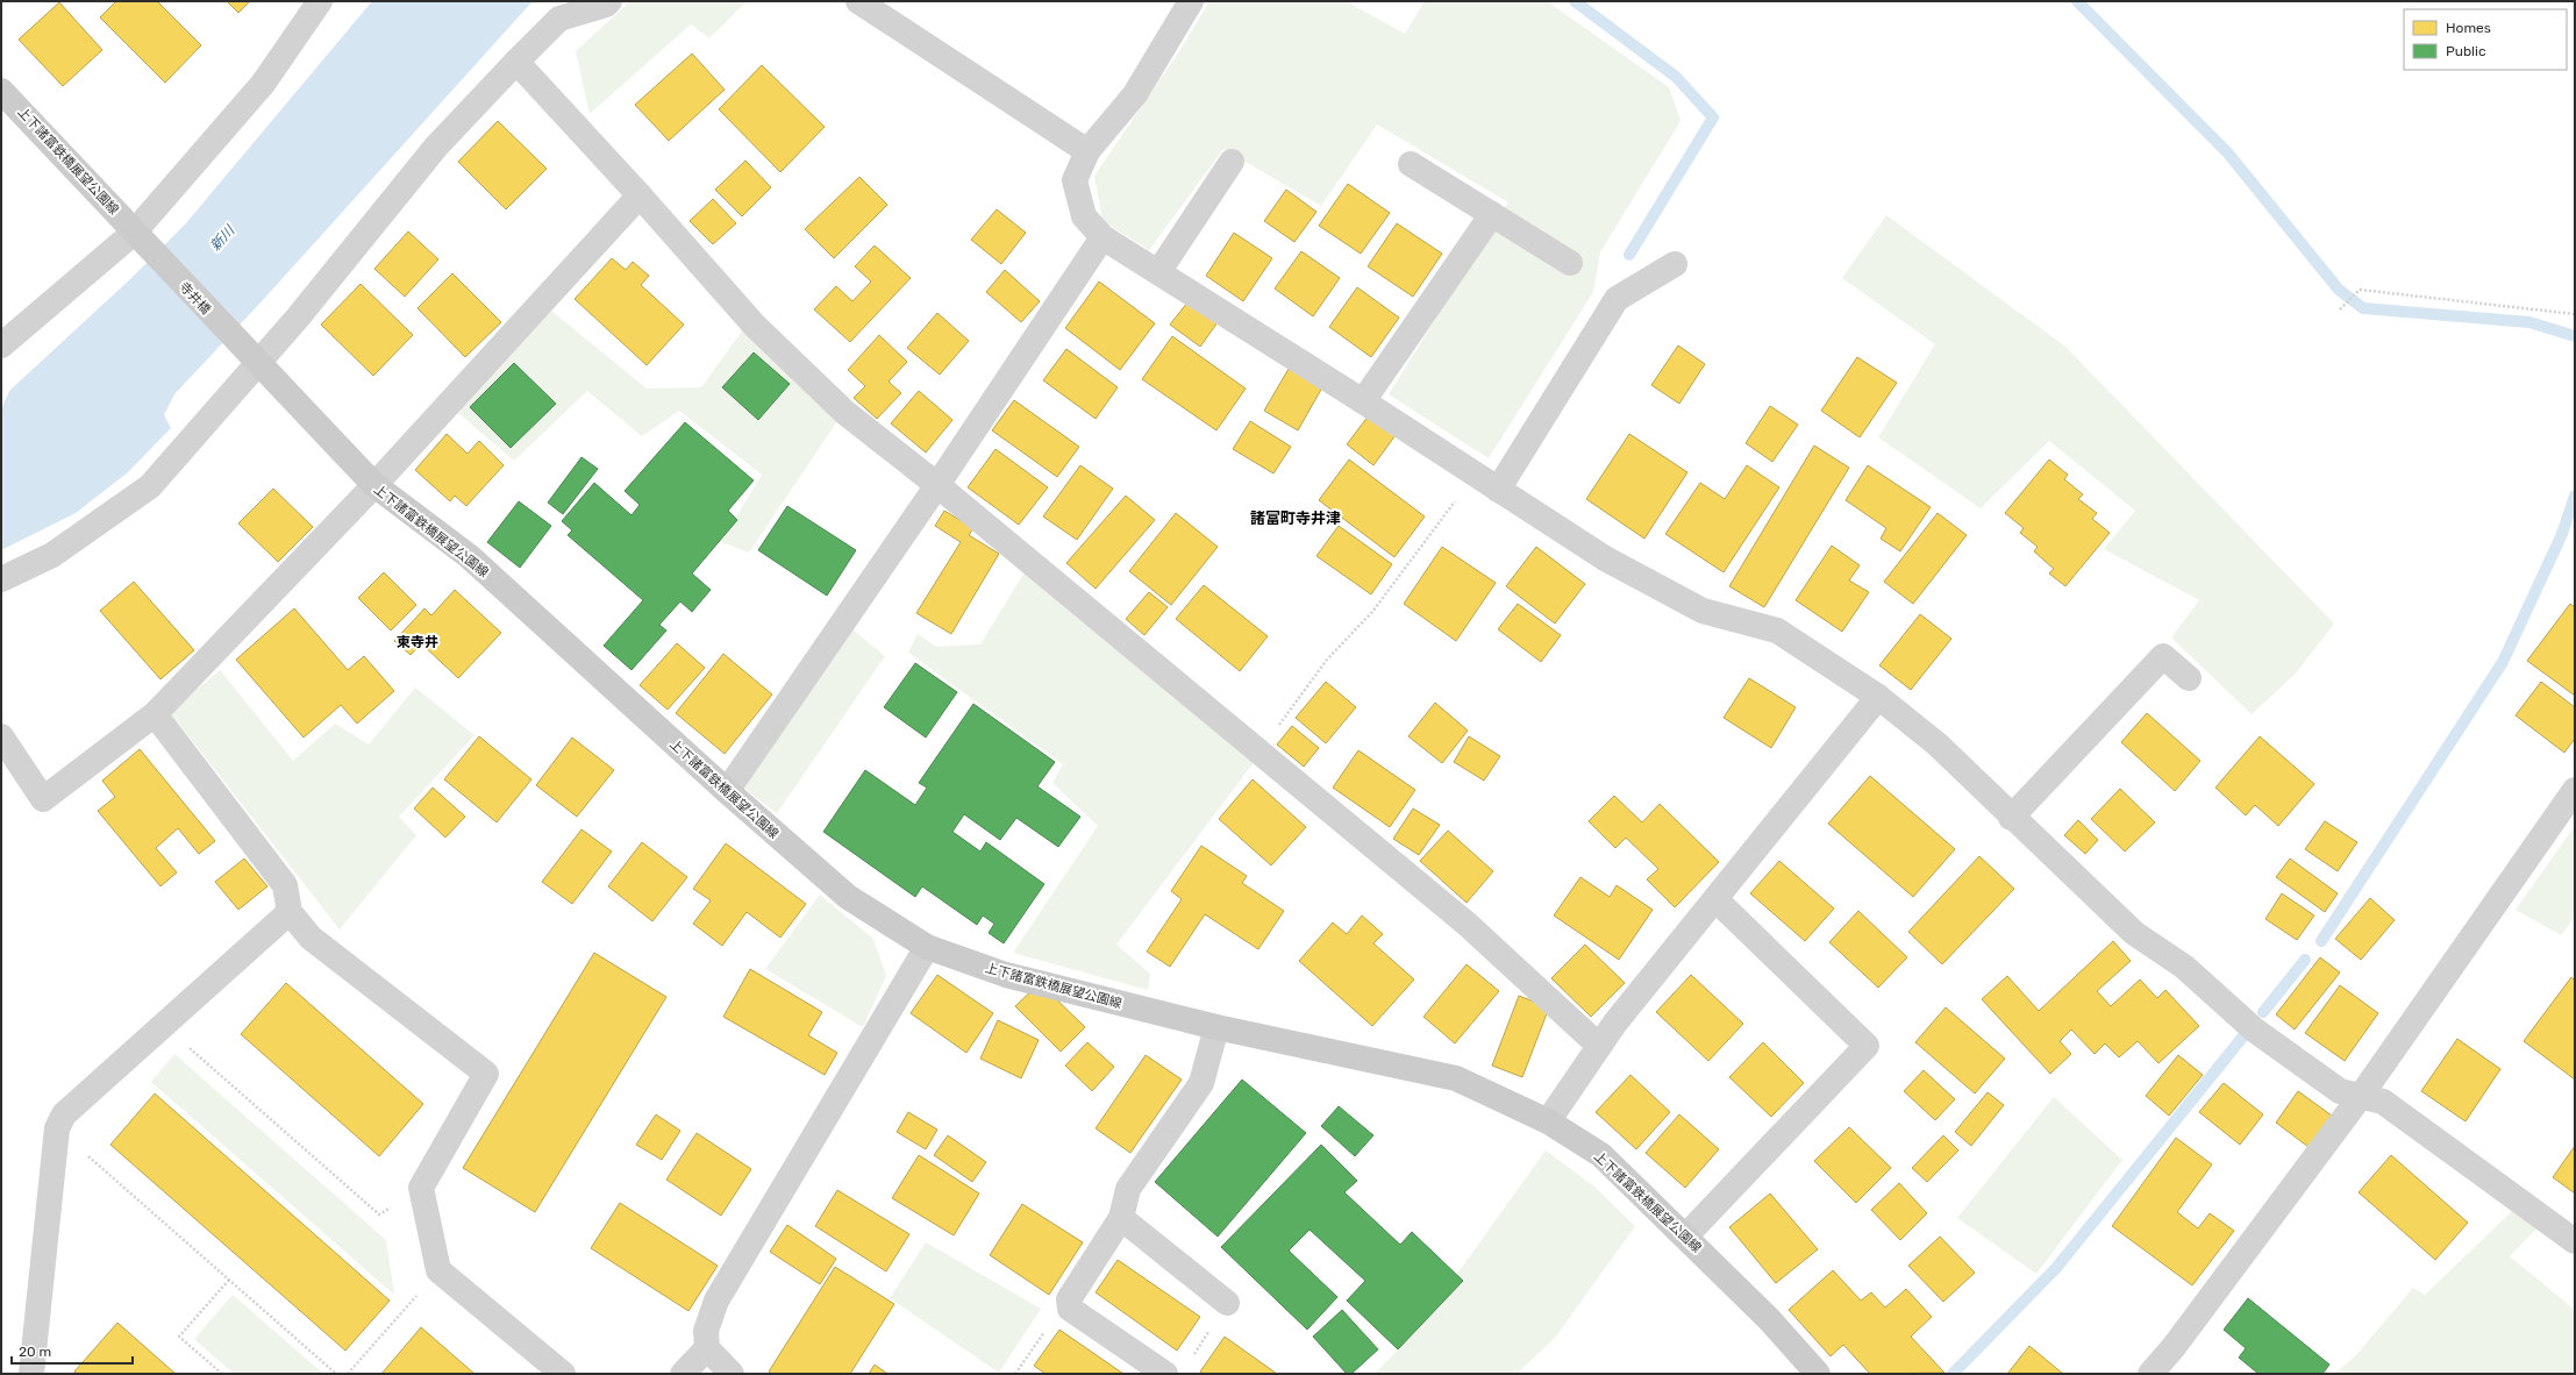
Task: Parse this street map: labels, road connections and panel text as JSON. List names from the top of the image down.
{
  "streets": {
    "street": ["上下諸富鉄橋展望公園線", "寺井橋"]
  },
  "crossings": [
    ["上下諸富鉄橋展望公園線", "寺井橋"]
  ],
  "districts": ["諸富町寺井津", "東寺井"],
  "water": ["新川"],
  "legend": ["Homes", "Public"],
  "scale_bar": "20 m"
}
